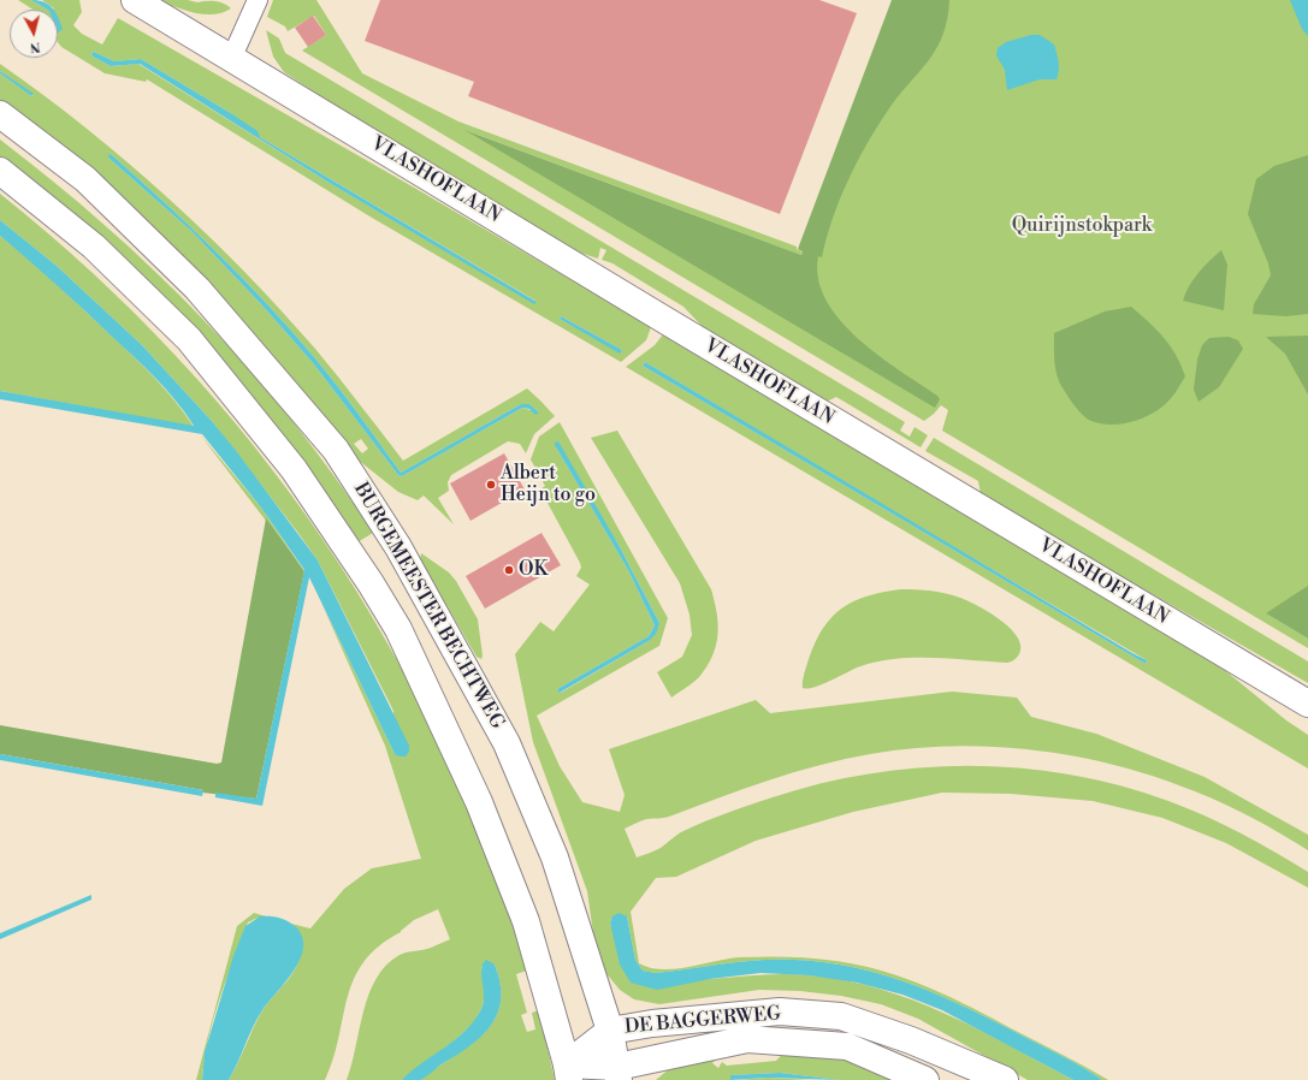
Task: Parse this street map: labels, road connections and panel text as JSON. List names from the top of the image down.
{
  "streets": {
    "main road": ["VLASHOFLAAN", "BURGEMEESTER BECHTWEG", "DE BAGGERWEG"]
  },
  "crossings": [
    ["BURGEMEESTER BECHTWEG", "DE BAGGERWEG"]
  ],
  "parks": ["Quirijnstokpark"],
  "places": ["Albert Heijn to go", "OK"],
  "north": "bottom"
}
